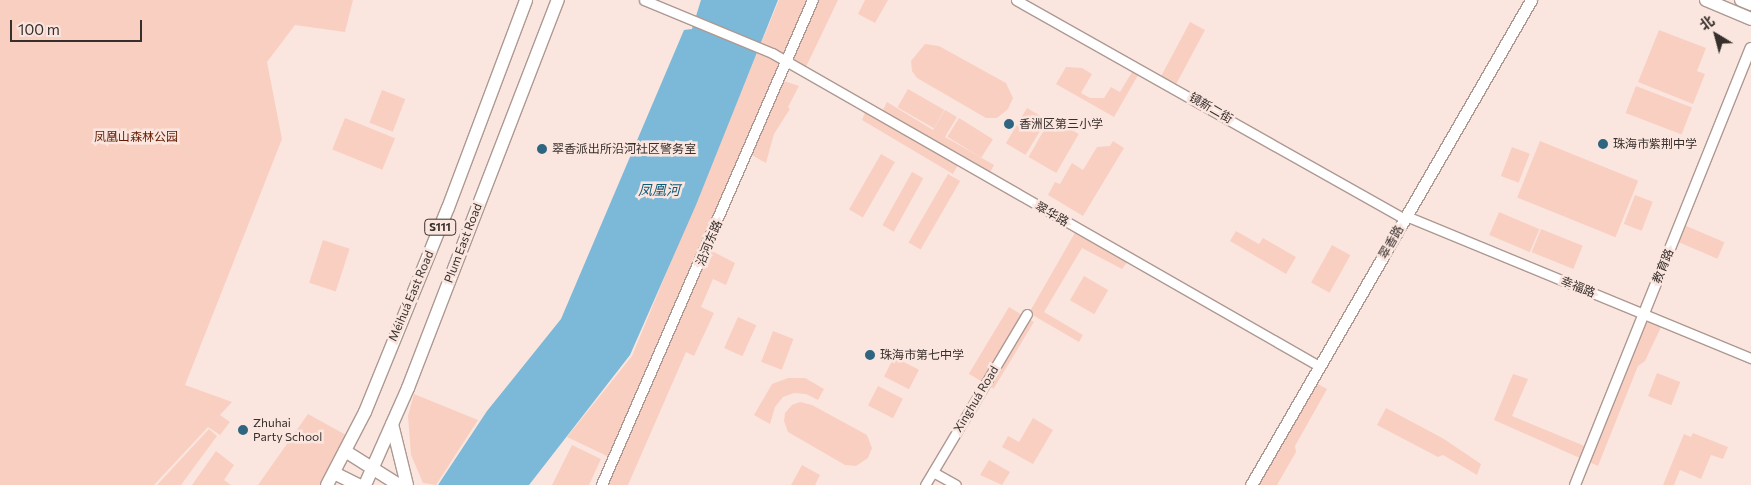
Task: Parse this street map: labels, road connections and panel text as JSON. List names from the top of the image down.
{
  "streets": {
    "main road": [
      "S111",
      "翠香路",
      "Plum East Road",
      "Méihuá East Road"
    ],
    "street": [
      "镜新二街",
      "翠华路",
      "沿河东路",
      "教育路",
      "幸福路",
      "Xīnghuá Road"
    ]
  },
  "crossings": [
    ["镜新二街", "翠香路"],
    ["镜新二街", "幸福路"],
    ["翠华路", "翠香路"],
    ["翠华路", "沿河东路"],
    ["S111", "Méihuá East Road"],
    ["翠香路", "幸福路"],
    ["教育路", "幸福路"]
  ],
  "water": ["凤凰河"],
  "parks": ["凤凰山森林公园"],
  "places": [
    "香洲区第三小学",
    "珠海市紫荆中学",
    "翠香派出所沿河社区警务室",
    "珠海市第七中学",
    "Zhuhai Party School"
  ],
  "scale_bar": "100 m",
  "north": "top left"
}
